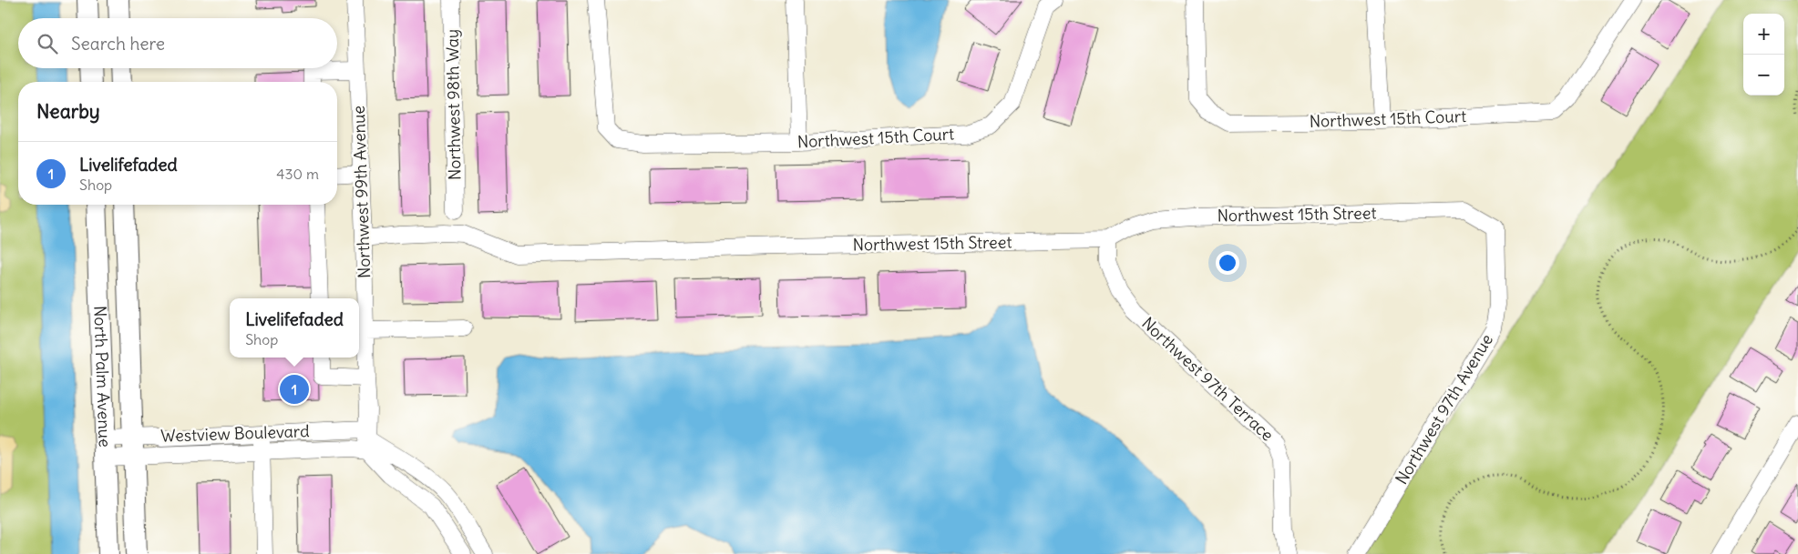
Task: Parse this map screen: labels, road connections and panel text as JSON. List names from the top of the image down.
{
  "streets": {
    "main road": ["North Palm Avenue"],
    "street": [
      "Northwest 98th Way",
      "Northwest 15th Court",
      "Northwest 99th Avenue",
      "Northwest 15th Street",
      "Northwest 97th Terrace",
      "Northwest 97th Avenue",
      "Westview Boulevard"
    ]
  },
  "crossings": [
    ["Northwest 99th Avenue", "Northwest 15th Street"],
    ["Northwest 99th Avenue", "Westview Boulevard"],
    ["Northwest 15th Street", "Northwest 97th Terrace"],
    ["Northwest 15th Street", "Northwest 97th Avenue"],
    ["North Palm Avenue", "Westview Boulevard"]
  ],
  "page": {
    "map_buttons": ["+", "−"],
    "search": "Search here",
    "heading": "Nearby",
    "list": [
      {
        "mark": "1",
        "name": "Livelifefaded",
        "note": "Shop",
        "value": "430 m"
      }
    ],
    "popup": ["Livelifefaded", "Shop"],
    "pins": "1"
  }
}
